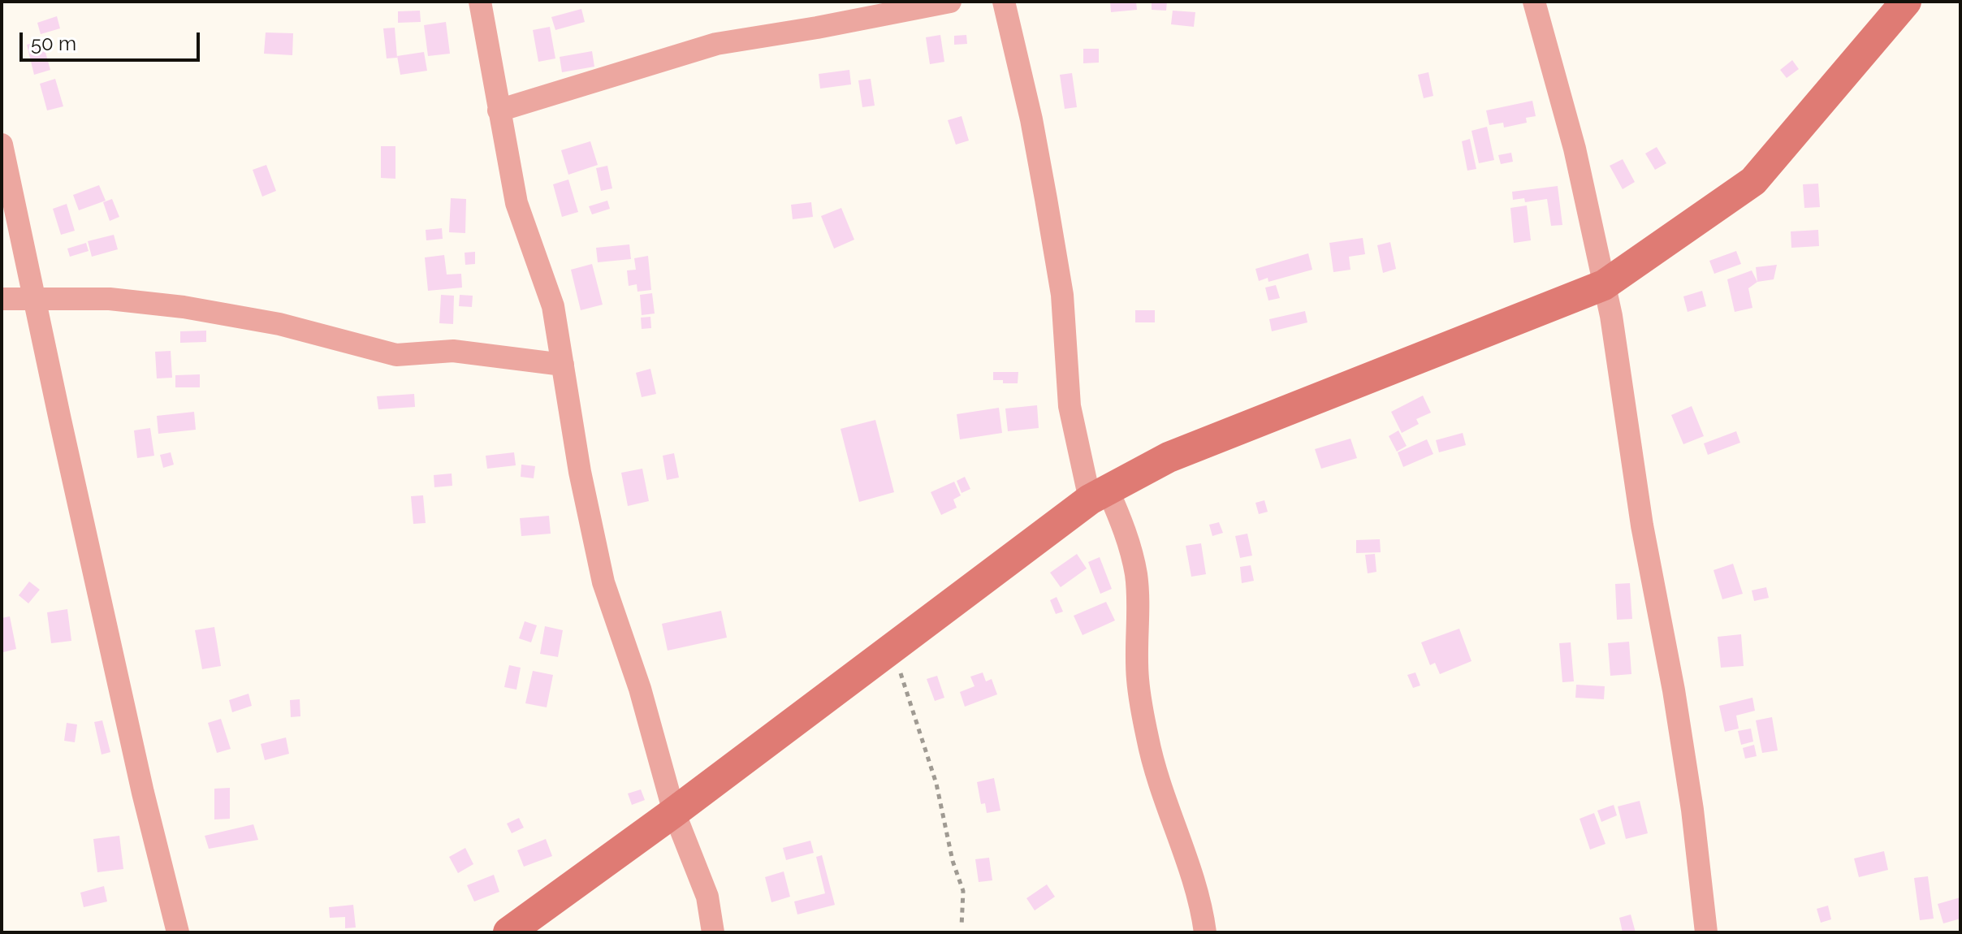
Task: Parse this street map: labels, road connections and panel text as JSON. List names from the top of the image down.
{
  "scale_bar": "50 m"
}
